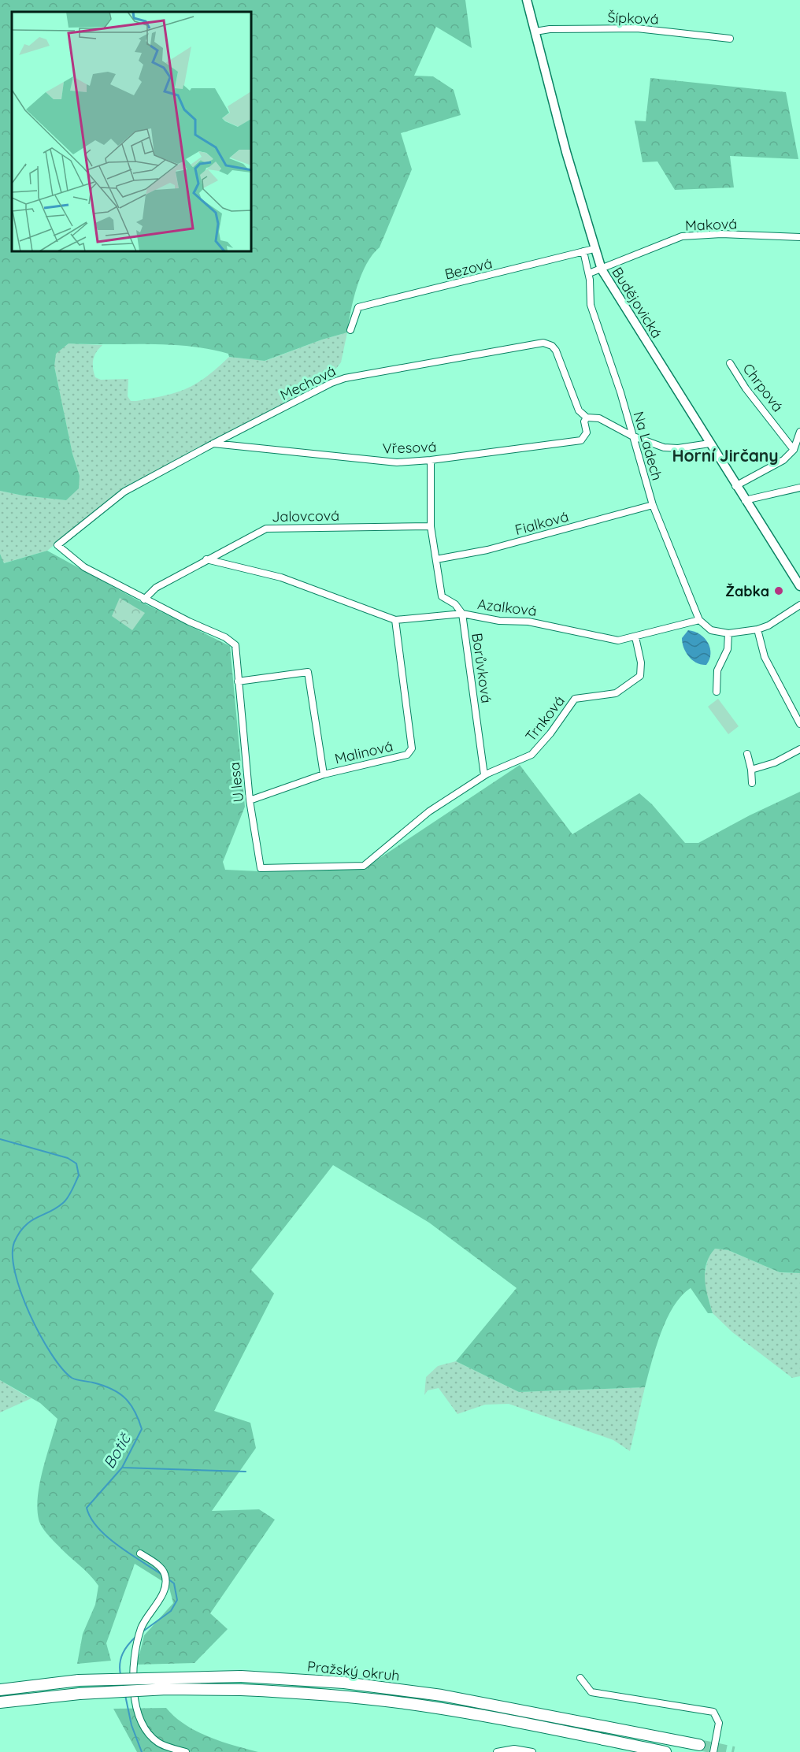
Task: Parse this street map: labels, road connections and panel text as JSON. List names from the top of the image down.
{
  "streets": {
    "highway": ["Pražský okruh"],
    "main road": ["Budějovická"],
    "street": [
      "Šípková",
      "Maková",
      "Bezová",
      "Mechová",
      "Chrpová",
      "Na Ladech",
      "Vřesová",
      "Jalovcová",
      "Fialková",
      "Azalková",
      "Borůvková",
      "Trnková",
      "Malinová",
      "U lesa"
    ]
  },
  "crossings": [
    ["Šípková", "Budějovická"],
    ["Maková", "Budějovická"],
    ["Bezová", "Na Ladech"],
    ["Mechová", "Vřesová"],
    ["Mechová", "U lesa"],
    ["Na Ladech", "Fialková"],
    ["Na Ladech", "Azalková"],
    ["Jalovcová", "Azalková"],
    ["Jalovcová", "U lesa"],
    ["Azalková", "Borůvková"],
    ["Azalková", "Trnková"],
    ["Azalková", "Malinová"],
    ["Borůvková", "Trnková"],
    ["Borůvková", "U lesa"],
    ["Trnková", "U lesa"],
    ["Malinová", "U lesa"]
  ],
  "districts": ["Horní Jirčany"],
  "water": ["Botič"],
  "places": ["Žabka"]
}
